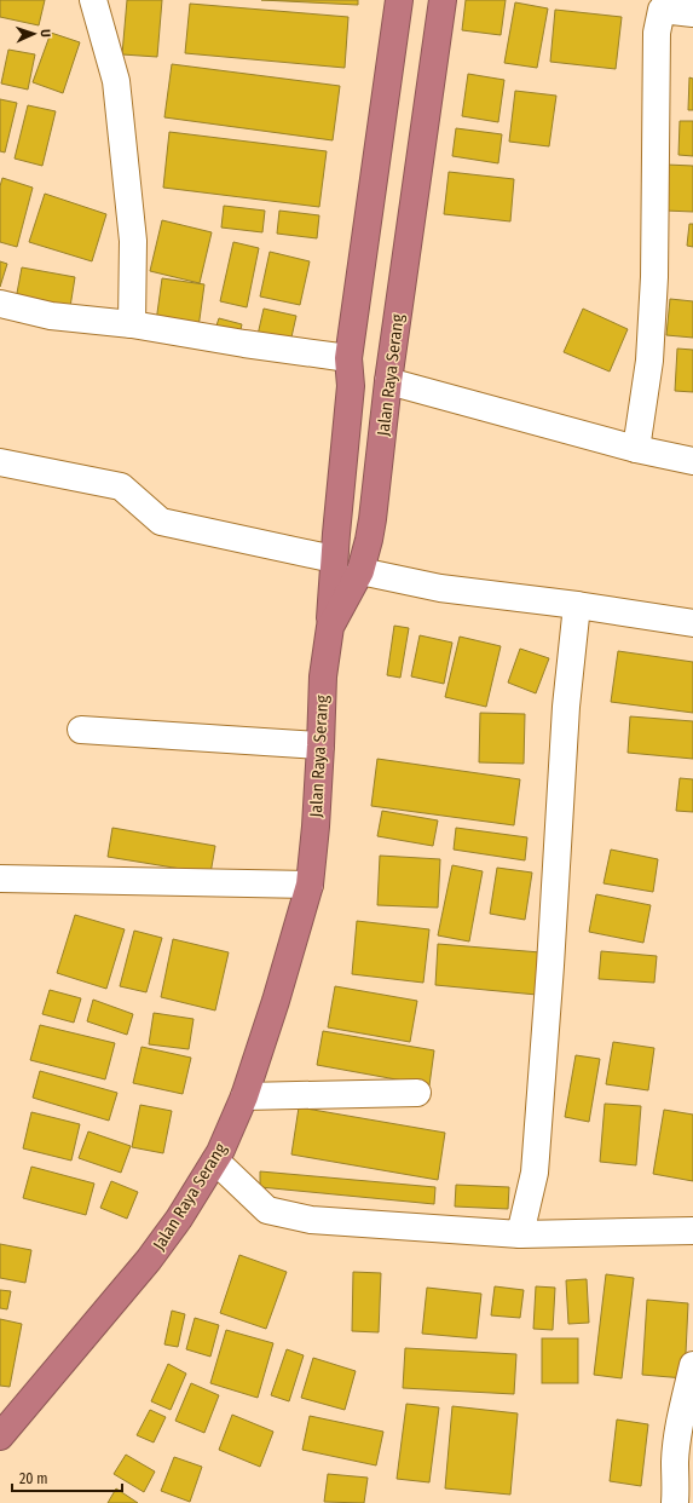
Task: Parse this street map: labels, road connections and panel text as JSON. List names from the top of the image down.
{
  "streets": {
    "highway": ["Jalan Raya Serang"]
  },
  "scale_bar": "20 m",
  "north": "right"
}
